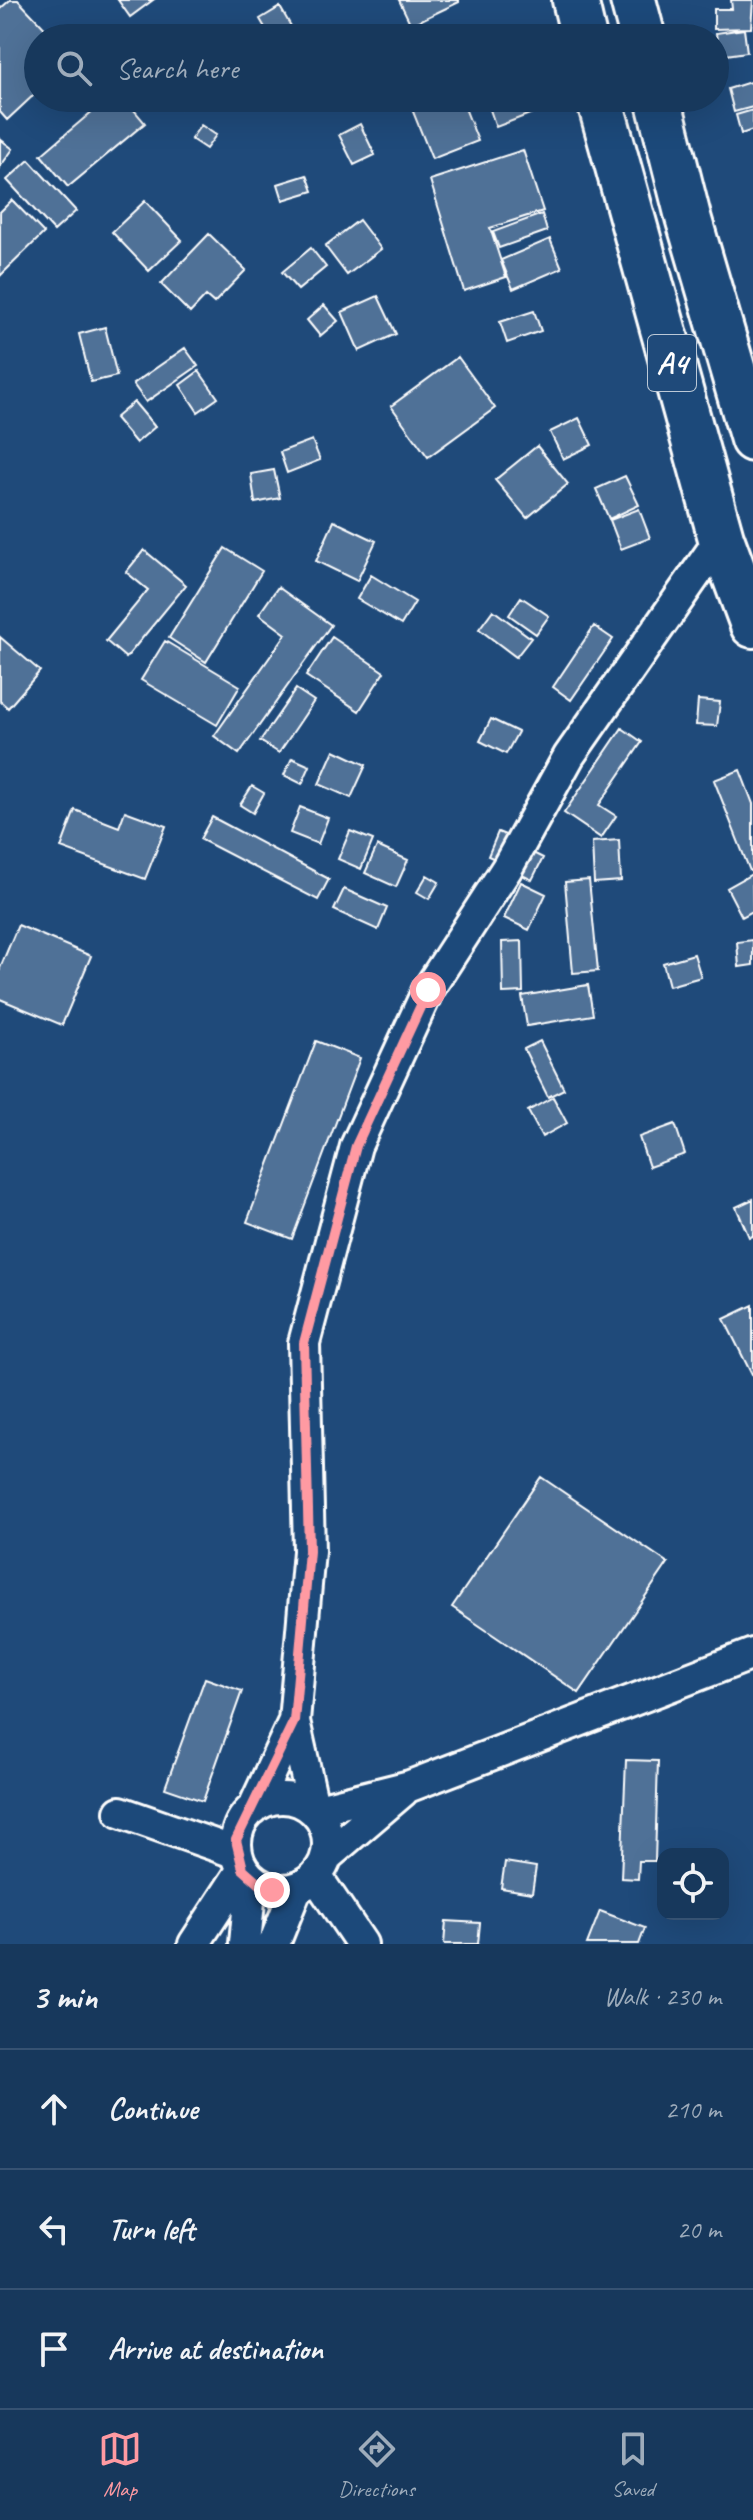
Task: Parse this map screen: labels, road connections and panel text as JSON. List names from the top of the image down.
{
  "streets": {
    "highway": ["A4"]
  },
  "page": {
    "search": "Search here",
    "heading": ["3 min", "Walk · 230 m"],
    "list": [
      ["Continue", "210 m"],
      ["Turn left", "20 m"],
      "Arrive at destination"
    ],
    "nav": ["Map", "Directions", "Saved"]
  }
}
